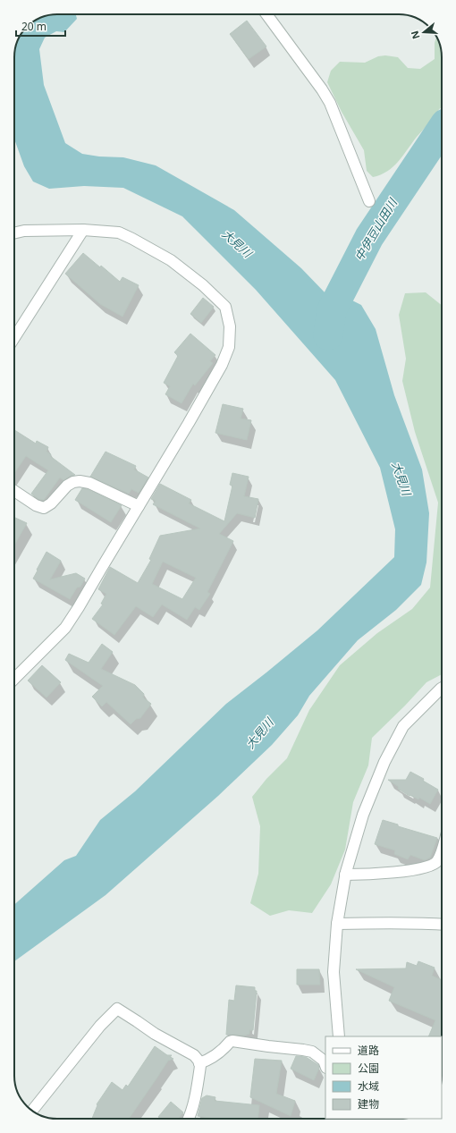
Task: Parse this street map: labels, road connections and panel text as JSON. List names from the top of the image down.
{
  "water": ["中伊豆山田川", "大見川"],
  "legend": [
    "道路",
    "公園",
    "水域",
    "建物"
  ],
  "scale_bar": "20 m",
  "north": "left"
}
